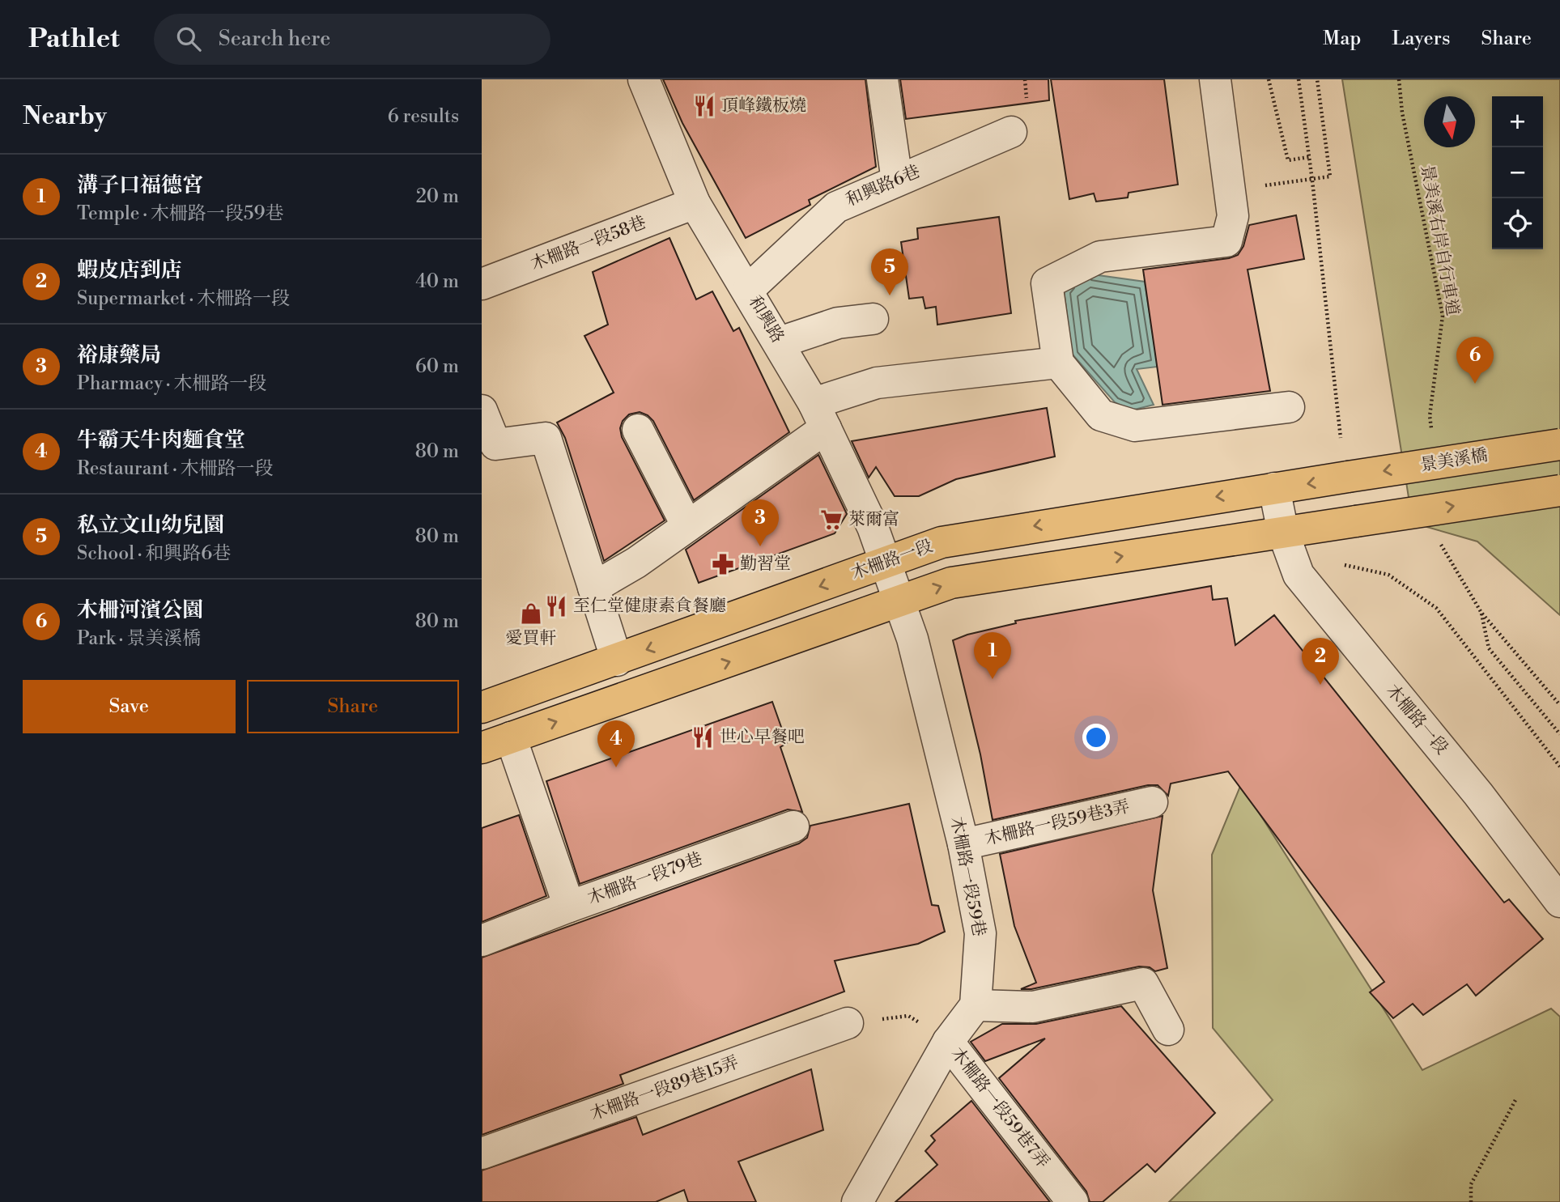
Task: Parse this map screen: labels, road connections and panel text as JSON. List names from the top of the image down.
{
  "streets": {
    "main road": ["景美溪橋", "木柵路一段"],
    "street": [
      "和興路6巷",
      "木柵路一段58巷",
      "和興路",
      "木柵路一段59巷3弄",
      "木柵路一段59巷",
      "木柵路一段79巷",
      "木柵路一段89巷15弄",
      "木柵路一段59巷7弄"
    ],
    "path": ["景美溪右岸自行車道"]
  },
  "crossings": [
    ["和興路6巷", "和興路"],
    ["木柵路一段58巷", "和興路"],
    ["和興路", "木柵路一段"],
    ["和興路", "木柵路一段59巷"],
    ["景美溪橋", "木柵路一段"],
    ["木柵路一段", "木柵路一段59巷"],
    ["木柵路一段59巷3弄", "木柵路一段59巷"]
  ],
  "places": {
    "restaurant": ["頂峰鐵板燒", "至仁堂健康素食餐廳", "世心早餐吧"],
    "supermarket": ["萊爾富"],
    "pharmacy": ["勤習堂"],
    "shop": ["愛買軒"]
  },
  "north": "bottom",
  "page": {
    "header": "Pathlet",
    "search": "Search here",
    "nav": ["Map", "Layers", "Share"],
    "heading": ["Nearby", "6 results"],
    "map_buttons": ["+", "−"],
    "list": [
      {
        "mark": "1",
        "name": "溝子口福德宮",
        "note": "Temple · 木柵路一段59巷",
        "value": "20 m"
      },
      {
        "mark": "2",
        "name": "蝦皮店到店",
        "note": "Supermarket · 木柵路一段",
        "value": "40 m"
      },
      {
        "mark": "3",
        "name": "裕康藥局",
        "note": "Pharmacy · 木柵路一段",
        "value": "60 m"
      },
      {
        "mark": "4",
        "name": "牛霸天牛肉麵食堂",
        "note": "Restaurant · 木柵路一段",
        "value": "80 m"
      },
      {
        "mark": "5",
        "name": "私立文山幼兒園",
        "note": "School · 和興路6巷",
        "value": "80 m"
      },
      {
        "mark": "6",
        "name": "木柵河濱公園",
        "note": "Park · 景美溪橋",
        "value": "80 m"
      }
    ],
    "pins": [
      "5",
      "6",
      "3",
      "1",
      "2",
      "4"
    ],
    "buttons": ["Save", "Share"]
  }
}
